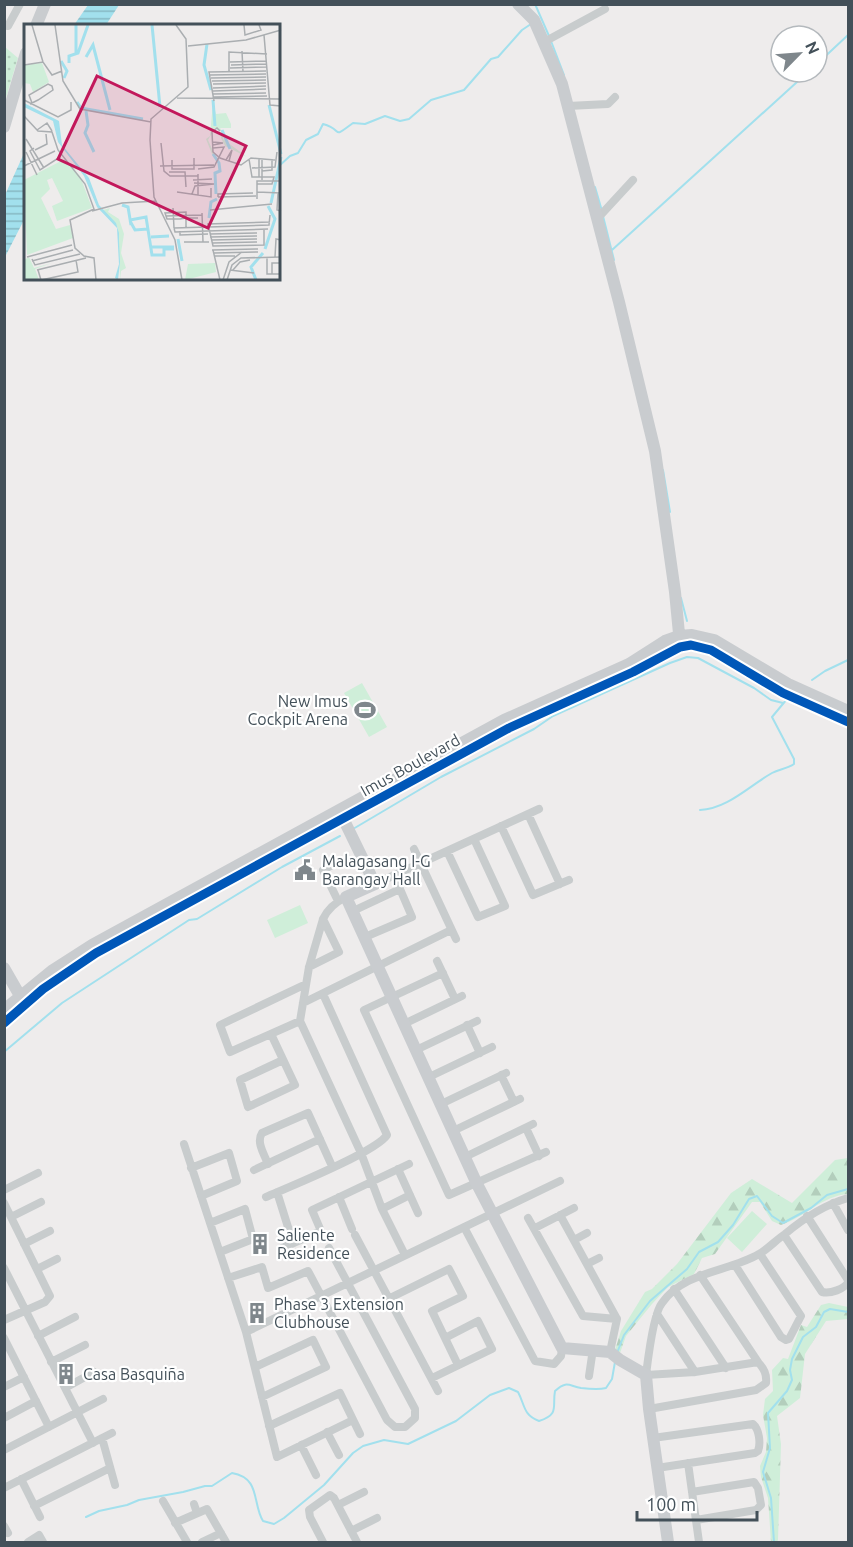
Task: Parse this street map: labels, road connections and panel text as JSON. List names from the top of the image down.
{
  "streets": {
    "street": ["Imus Boulevard"]
  },
  "places": {
    "sports": ["New Imus Cockpit Arena"],
    "public building": ["Malagasang I-G Barangay Hall"],
    "building": ["Saliente Residence", "Phase 3 Extension Clubhouse", "Casa Basquiña"]
  },
  "scale_bar": "100 m",
  "north": "top right"
}
